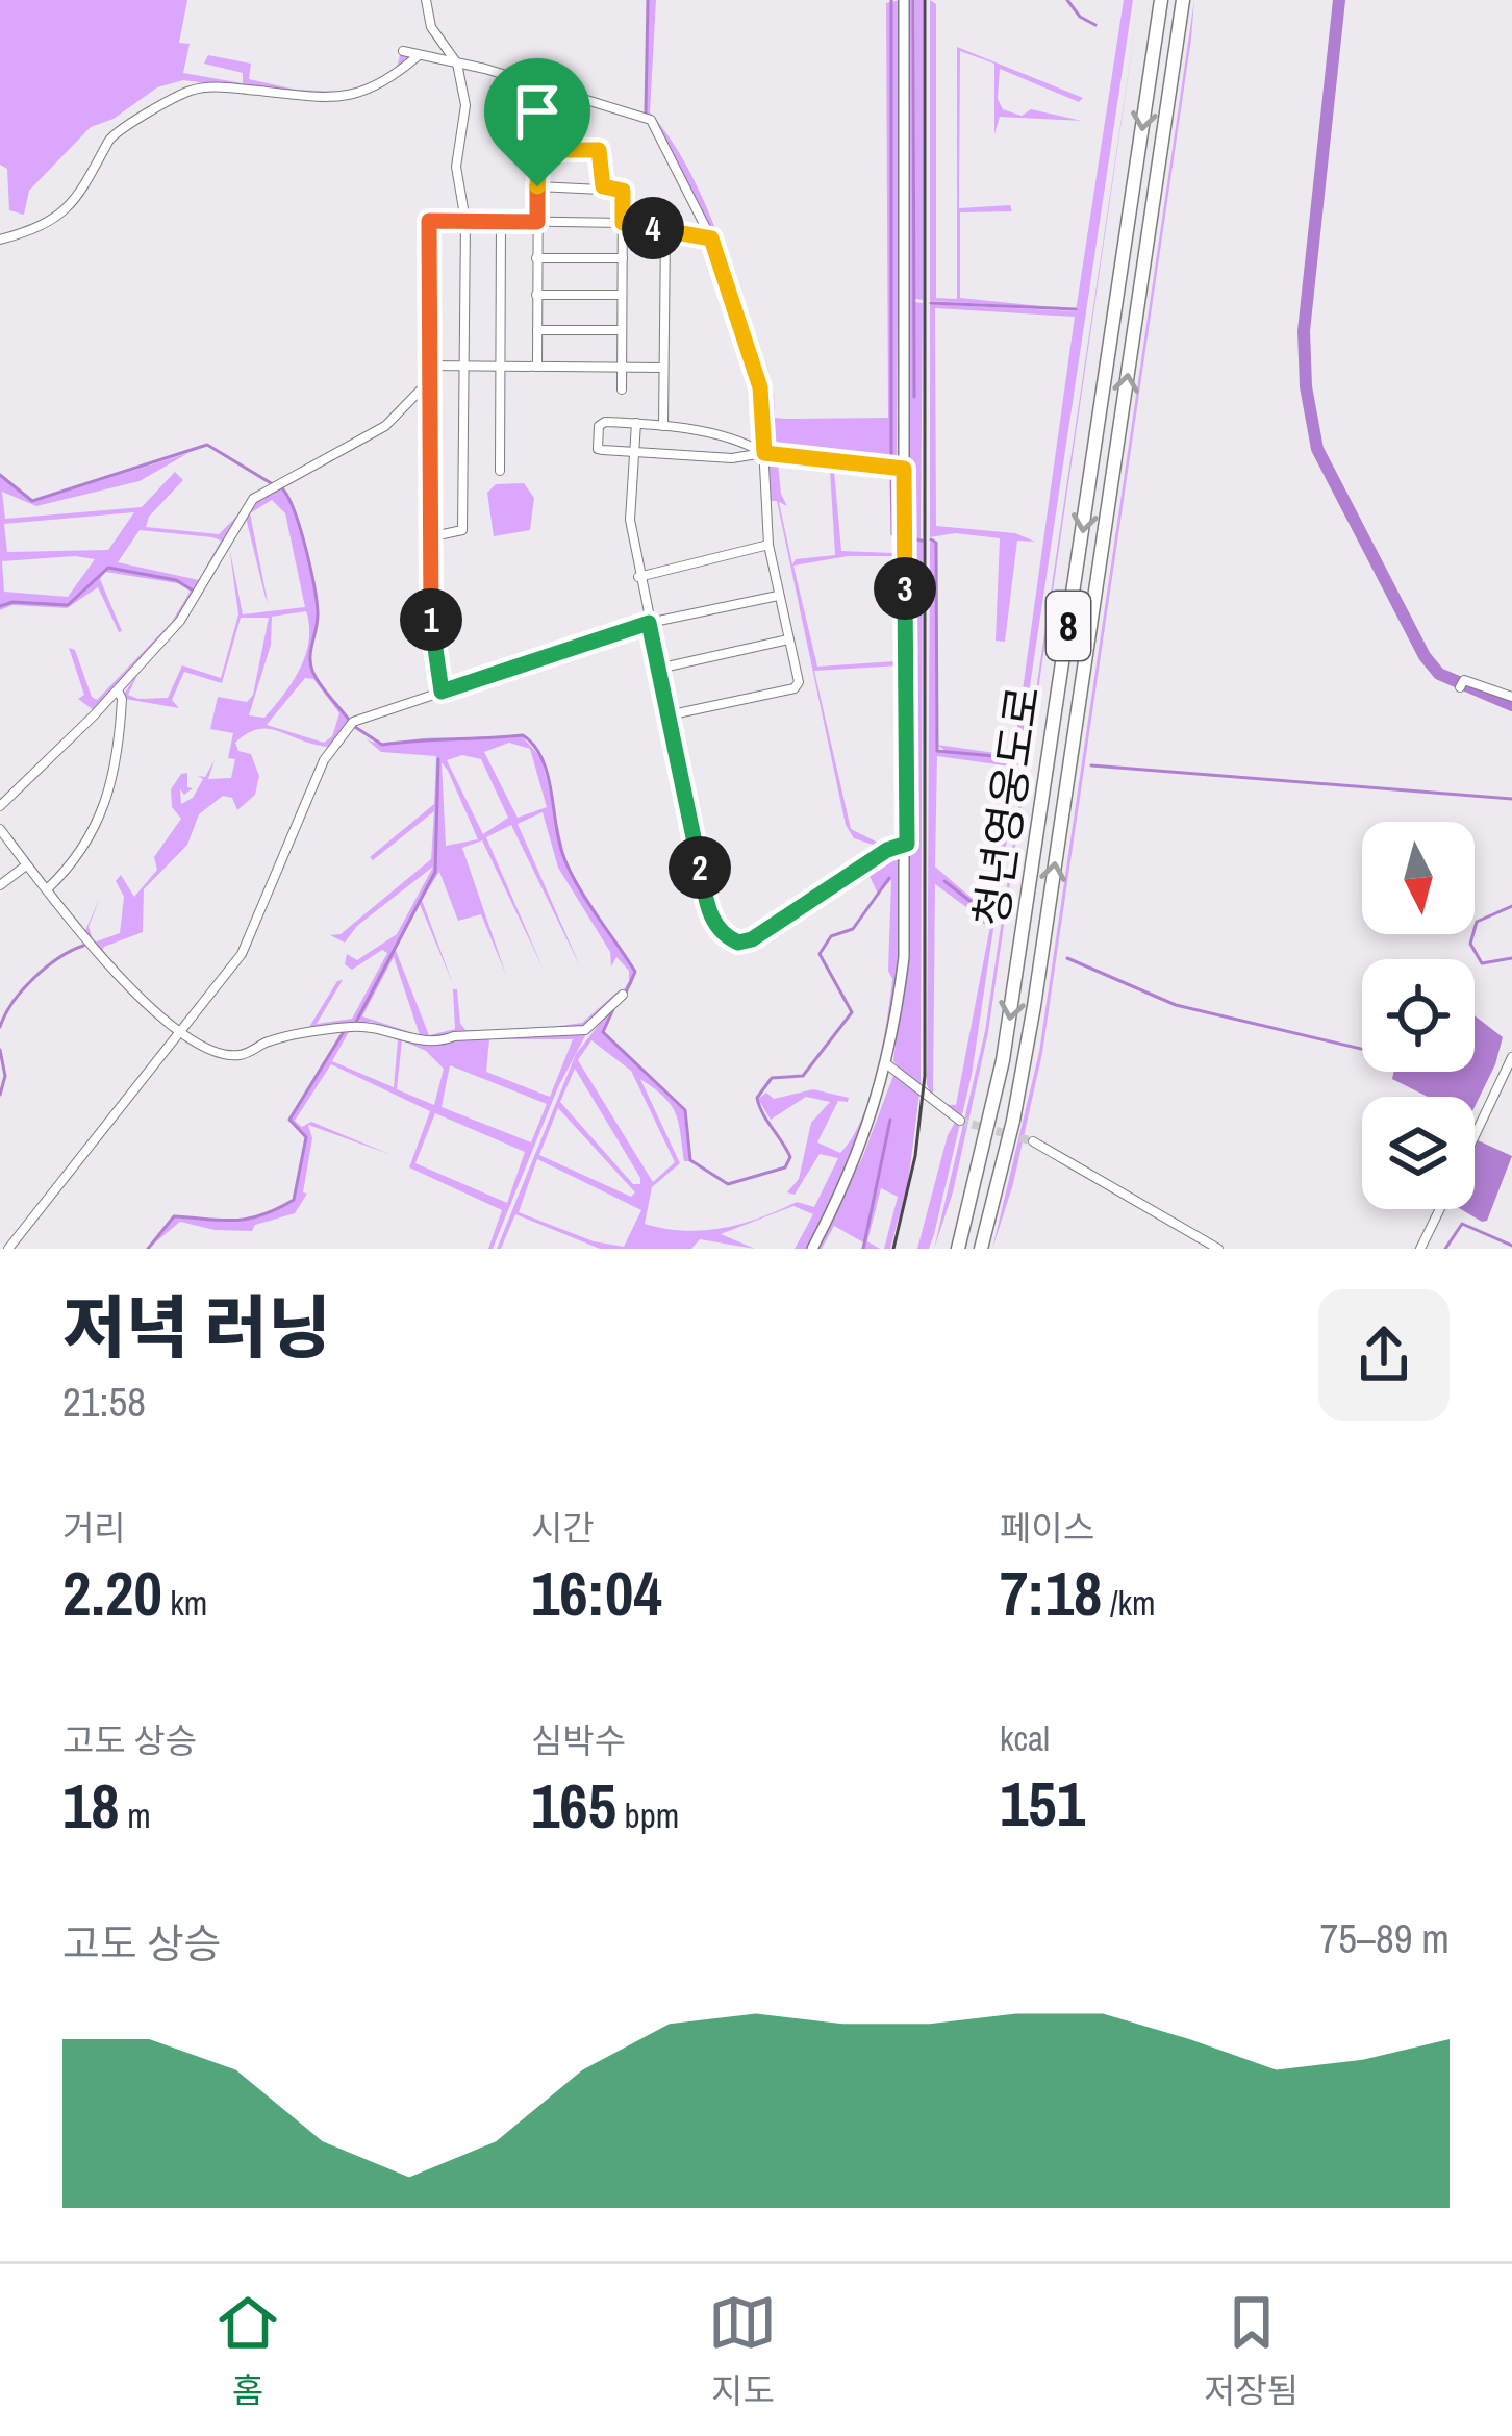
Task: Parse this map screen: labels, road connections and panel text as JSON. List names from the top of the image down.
{
  "streets": {
    "highway": ["8", "청년영웅도로"]
  },
  "north": "bottom",
  "page": {
    "pins": [
      "4",
      "3",
      "1",
      "2"
    ],
    "heading": ["저녁 러닝", "21:58"],
    "stats": [
      ["거리", "2.20 km"],
      ["시간", "16:04"],
      ["페이스", "7:18 /km"],
      ["고도 상승", "18 m"],
      ["심박수", "165 bpm"],
      ["kcal", "151"]
    ],
    "chart": ["고도 상승", "75–89 m"],
    "tabs": ["홈", "지도", "저장됨"]
  }
}
